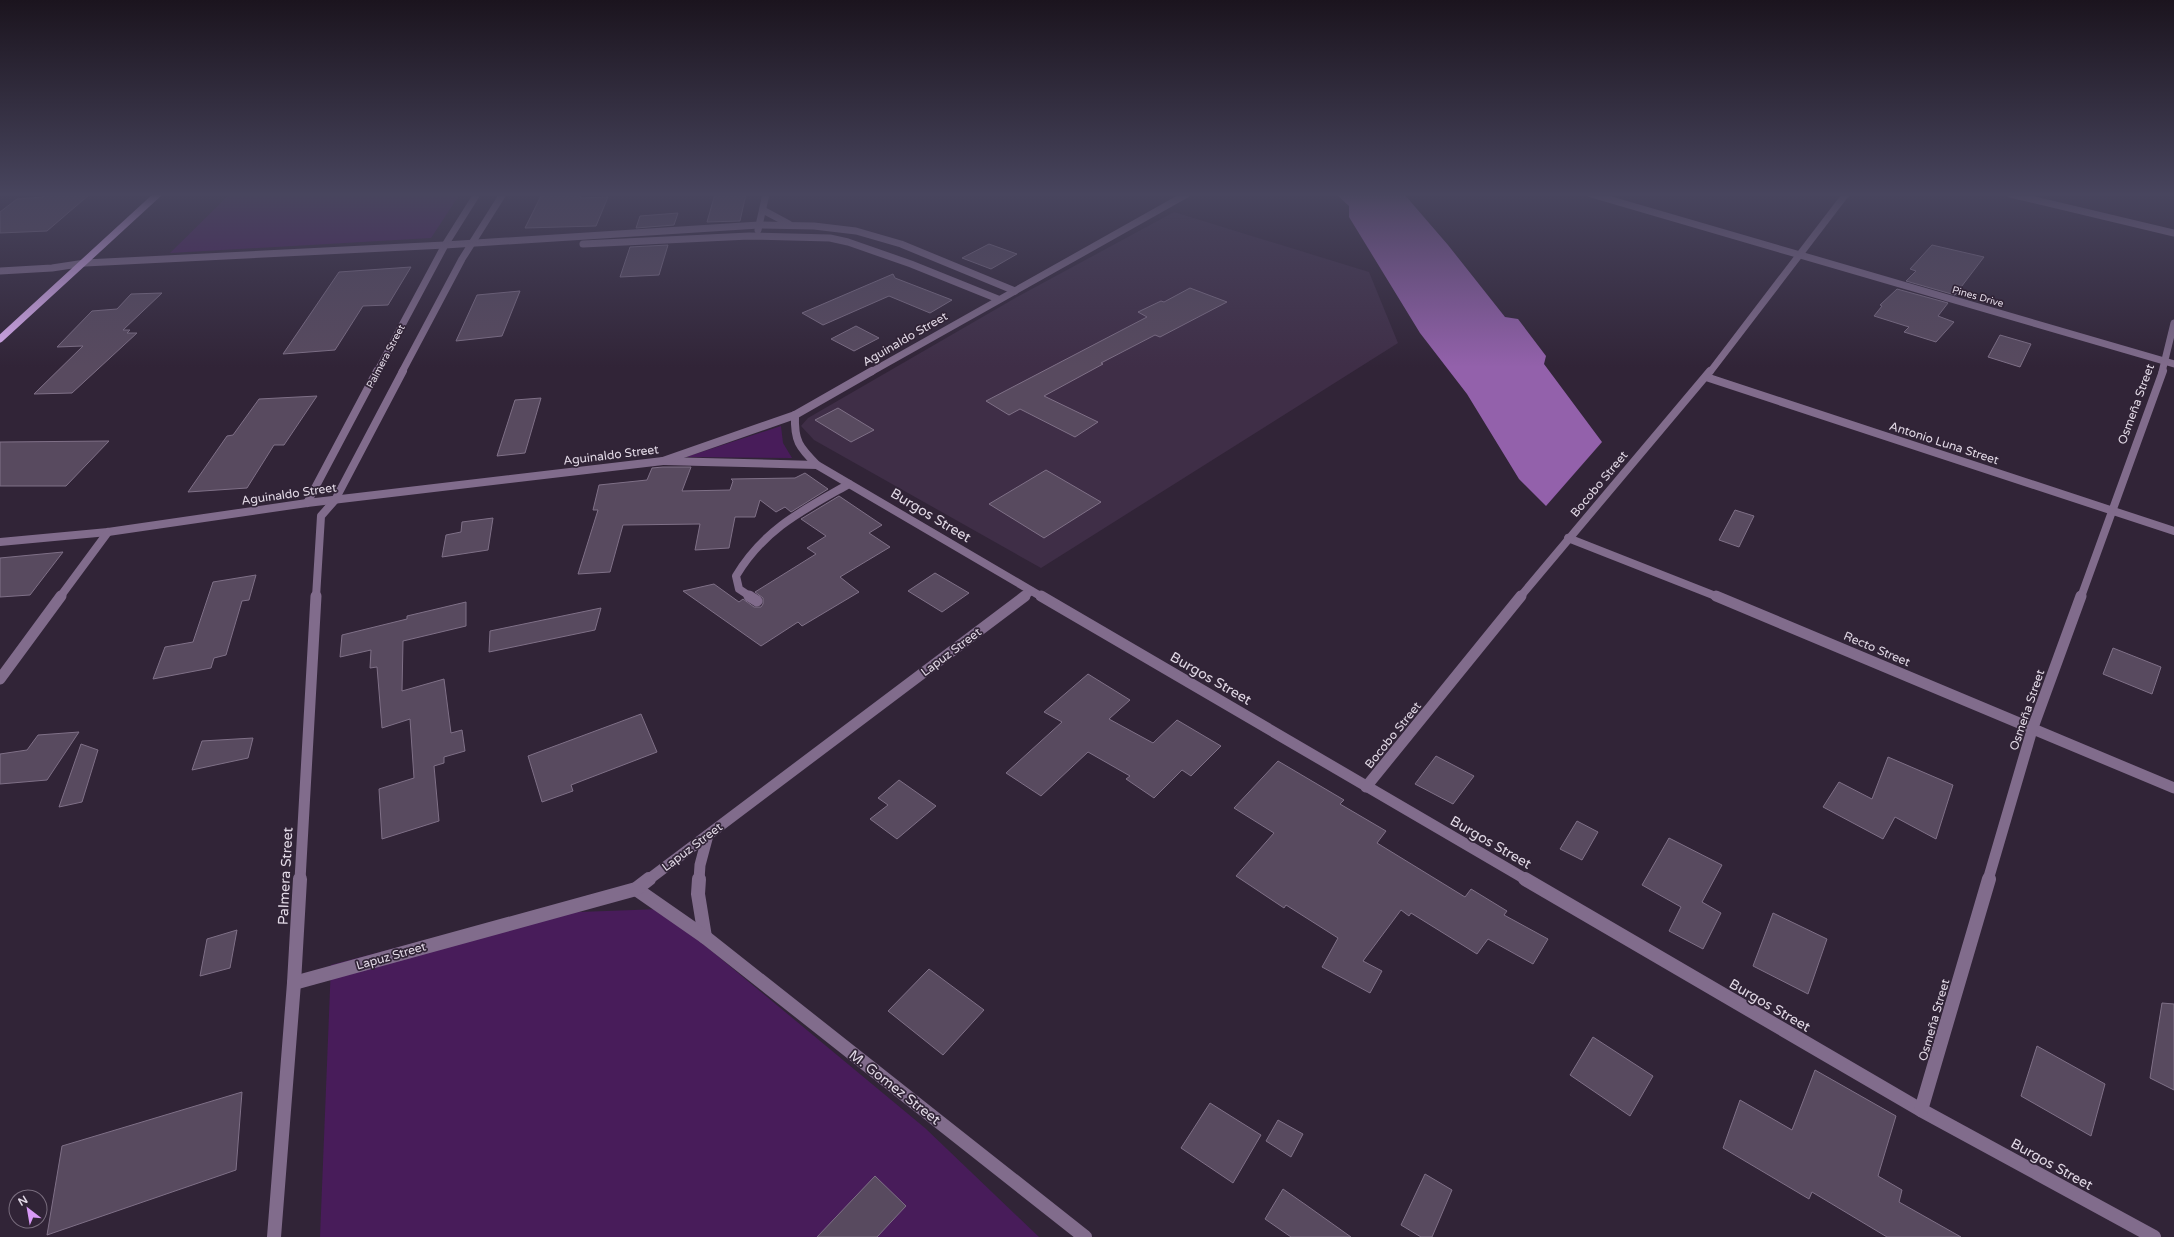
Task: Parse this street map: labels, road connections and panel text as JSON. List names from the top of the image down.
{
  "streets": {
    "street": [
      "Pines Drive",
      "Aguinaldo Street",
      "Palmera Street",
      "Osmeña Street",
      "Antonio Luna Street",
      "Bocobo Street",
      "Burgos Street",
      "Recto Street",
      "Lapuz Street",
      "M. Gomez Street"
    ]
  },
  "crossings": [
    ["Pines Drive", "Osmeña Street"],
    ["Pines Drive", "Bocobo Street"],
    ["Aguinaldo Street", "Palmera Street"],
    ["Aguinaldo Street", "Burgos Street"],
    ["Palmera Street", "Lapuz Street"],
    ["Osmeña Street", "Antonio Luna Street"],
    ["Osmeña Street", "Burgos Street"],
    ["Osmeña Street", "Recto Street"],
    ["Antonio Luna Street", "Bocobo Street"],
    ["Bocobo Street", "Burgos Street"],
    ["Bocobo Street", "Recto Street"],
    ["Burgos Street", "Lapuz Street"],
    ["Lapuz Street", "M. Gomez Street"]
  ],
  "north": "top left"
}
